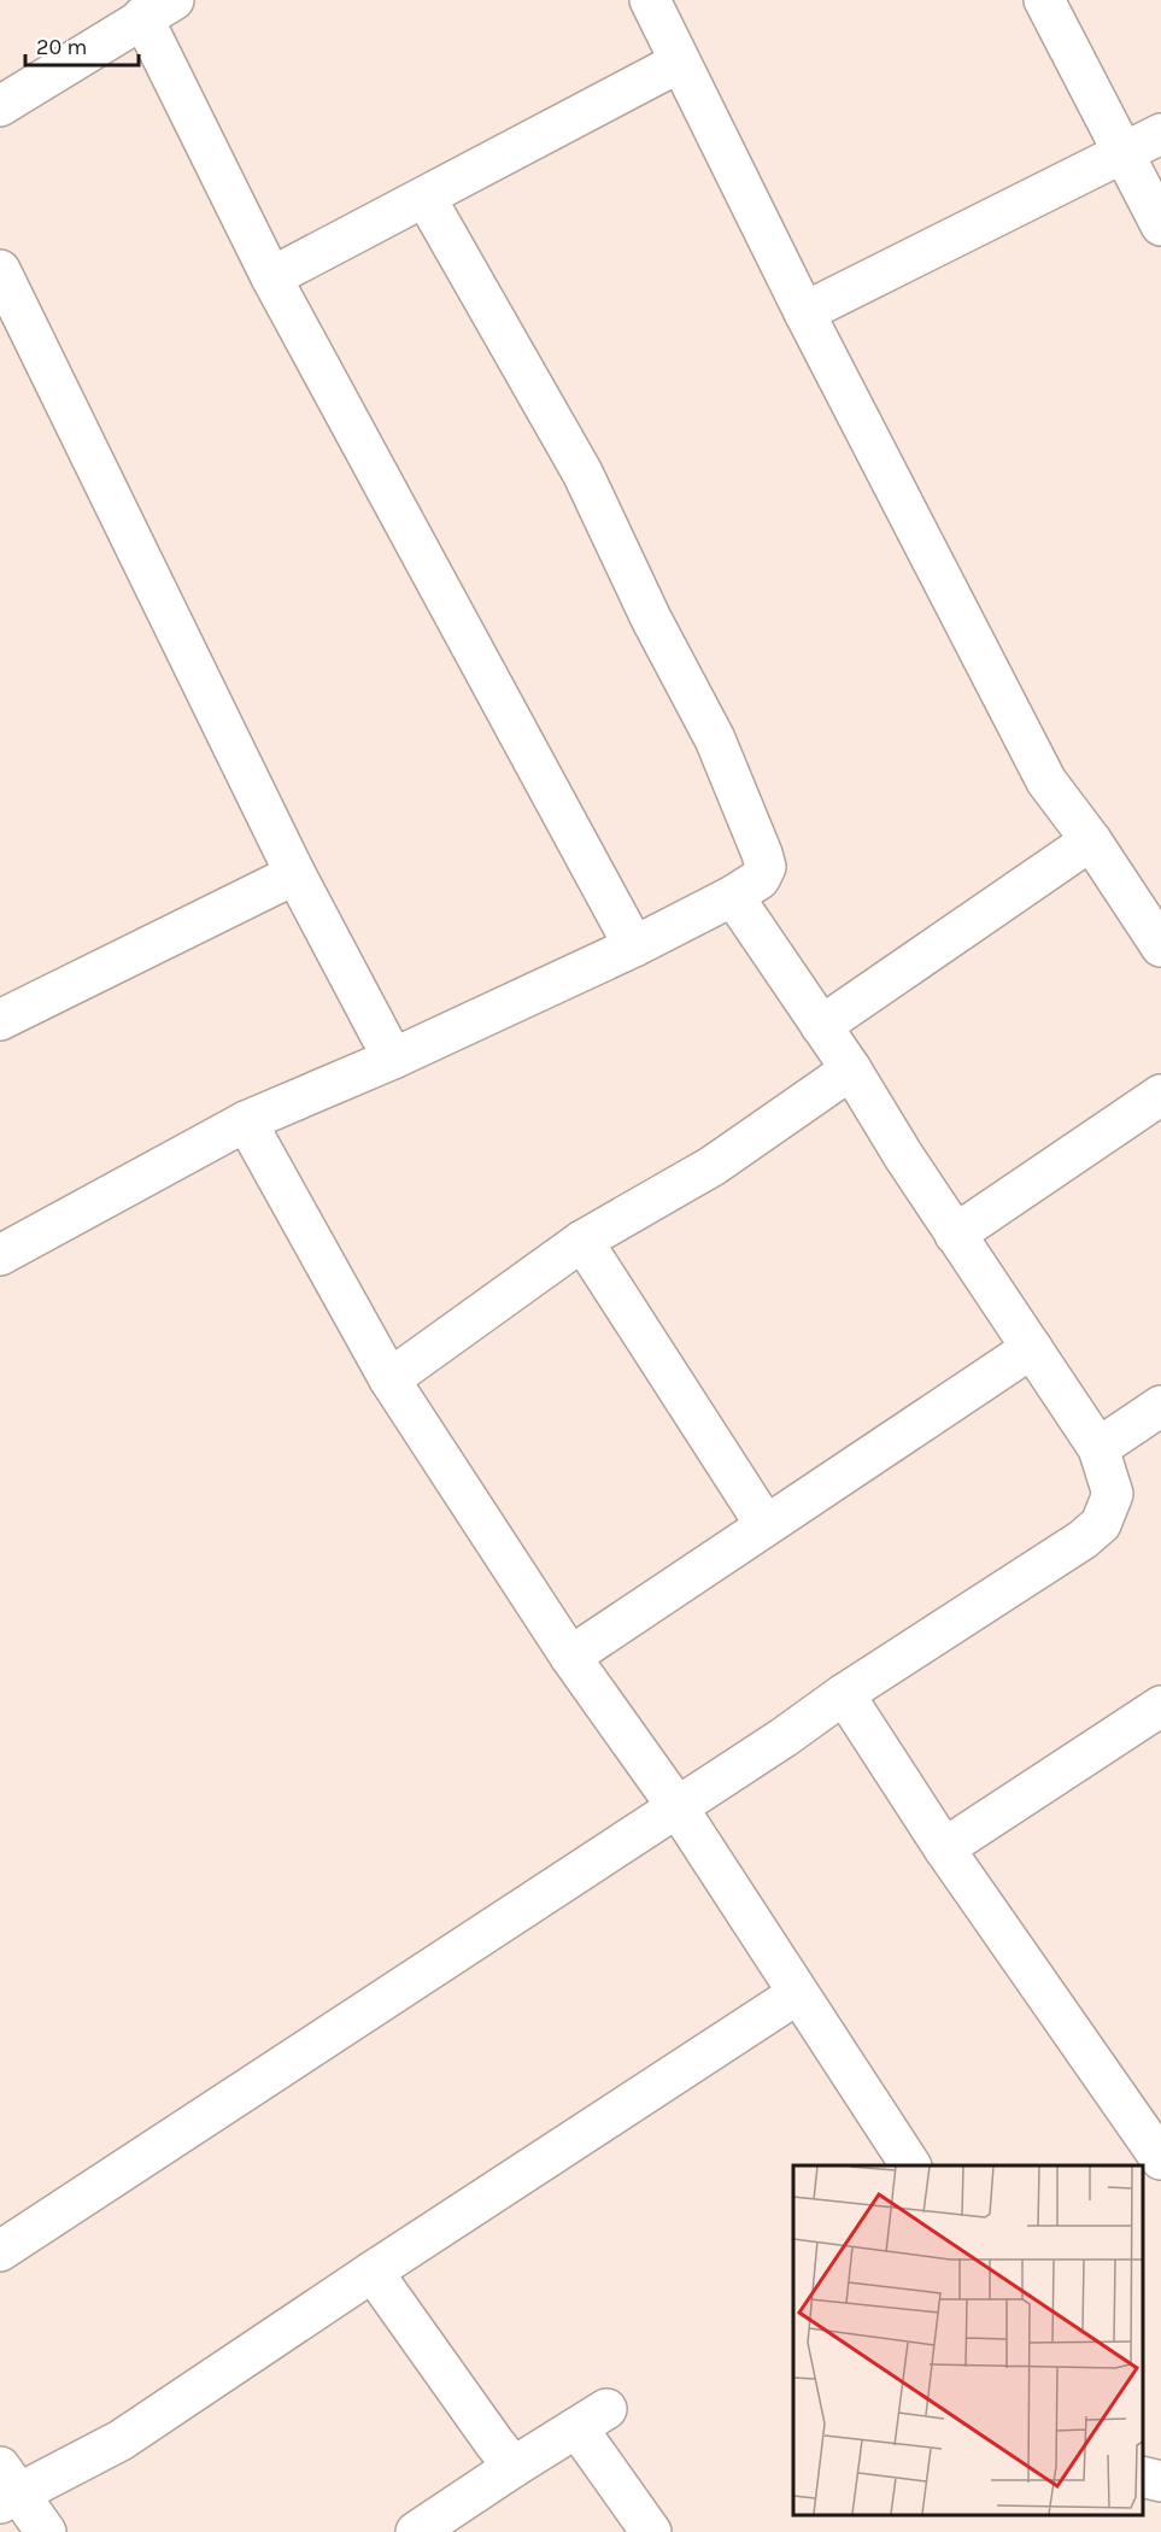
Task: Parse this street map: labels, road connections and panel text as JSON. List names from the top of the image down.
{
  "scale_bar": "20 m"
}
